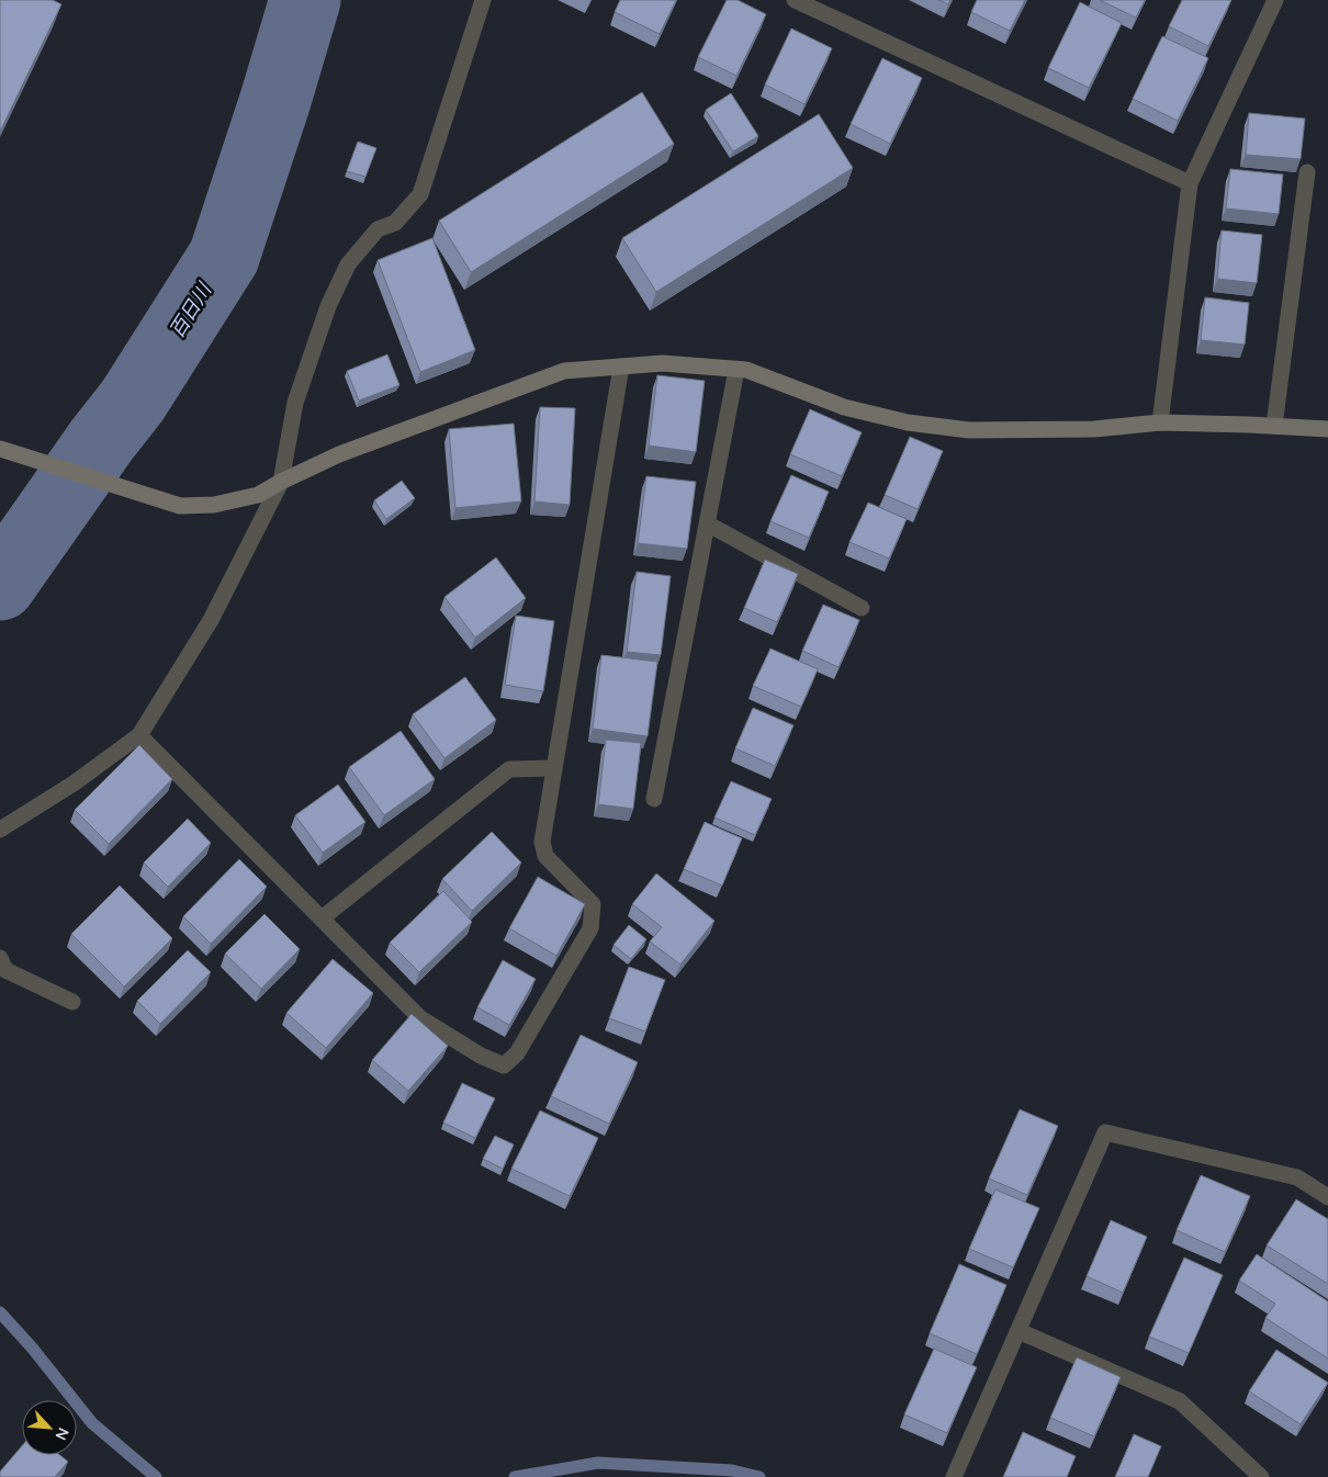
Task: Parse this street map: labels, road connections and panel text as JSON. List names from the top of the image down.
{
  "water": ["百日川"],
  "north": "bottom right"
}
